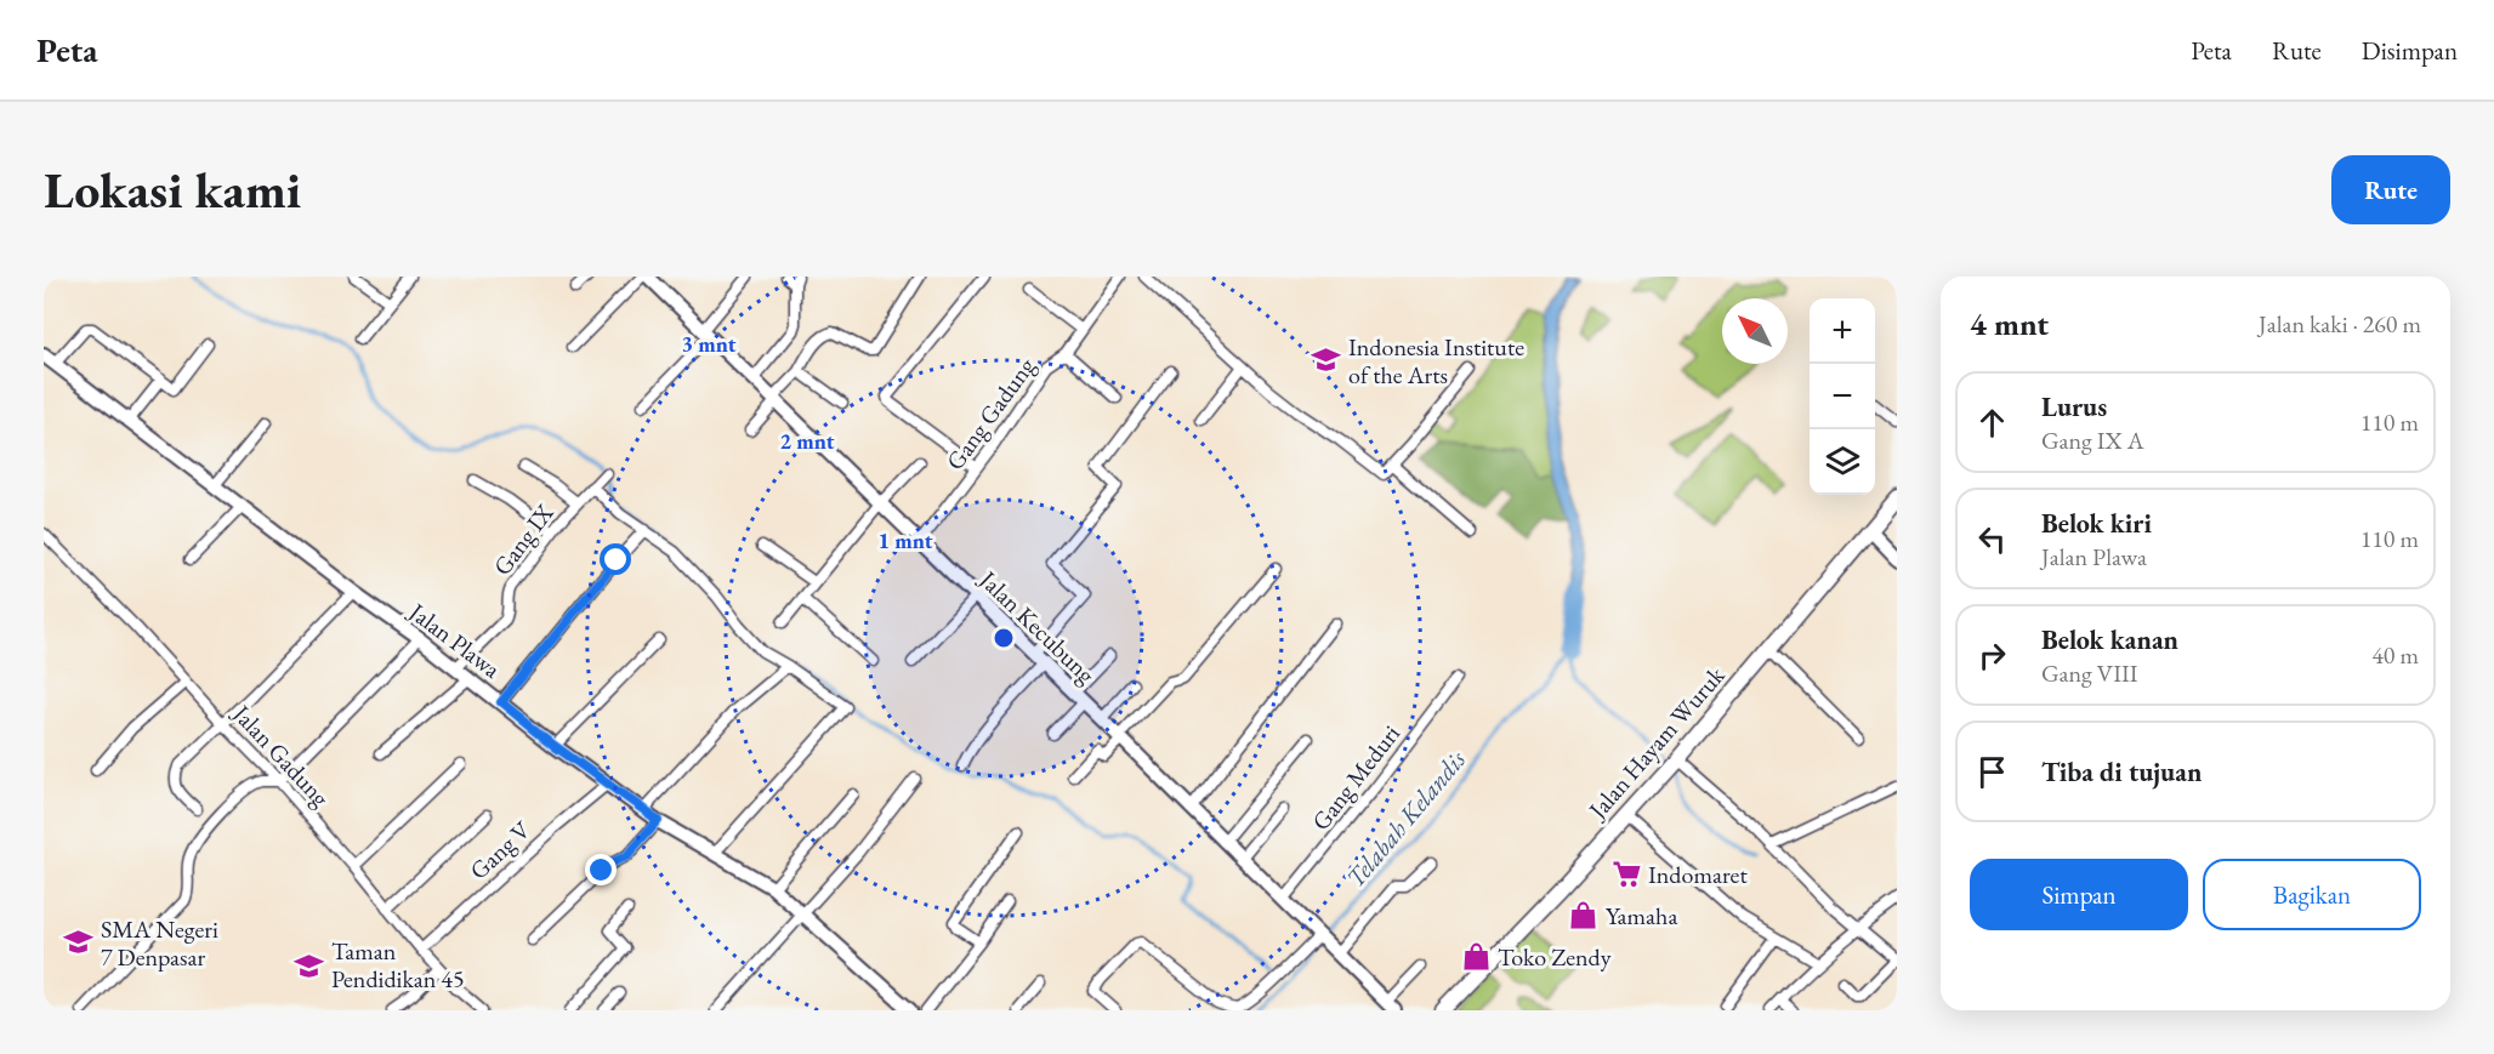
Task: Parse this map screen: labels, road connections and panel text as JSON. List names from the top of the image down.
{
  "streets": {
    "main road": ["Jalan Hayam Wuruk"],
    "street": [
      "Gang Gadung",
      "Gang IX",
      "Jalan Kecubung",
      "Jalan Plawa",
      "Jalan Gadung",
      "Gang Meduri",
      "Gang V"
    ]
  },
  "crossings": [
    ["Gang Gadung", "Jalan Kecubung"],
    ["Gang IX", "Jalan Plawa"],
    ["Jalan Kecubung", "Gang Meduri"],
    ["Jalan Plawa", "Gang V"],
    ["Jalan Gadung", "Gang V"]
  ],
  "water": ["Telabah Kelandis"],
  "places": {
    "school or university": ["Indonesia Institute of the Arts", "SMA Negeri 7 Denpasar", "Taman Pendidikan 45"],
    "supermarket": ["Indomaret"],
    "shop": ["Yamaha", "Toko Zendy"]
  },
  "north": "top left",
  "page": {
    "header": "Peta",
    "nav": ["Peta", "Rute", "Disimpan"],
    "buttons": [
      "Rute",
      ["Simpan", "Bagikan"]
    ],
    "title": "Lokasi kami",
    "heading": ["4 mnt", "Jalan kaki · 260 m"],
    "map_buttons": ["+", "−"],
    "list": [
      ["Lurus", "Gang IX A", "110 m"],
      ["Belok kiri", "Jalan Plawa", "110 m"],
      ["Belok kanan", "Gang VIII", "40 m"],
      "Tiba di tujuan"
    ]
  },
  "rings": ["3 mnt", "2 mnt", "1 mnt"]
}
